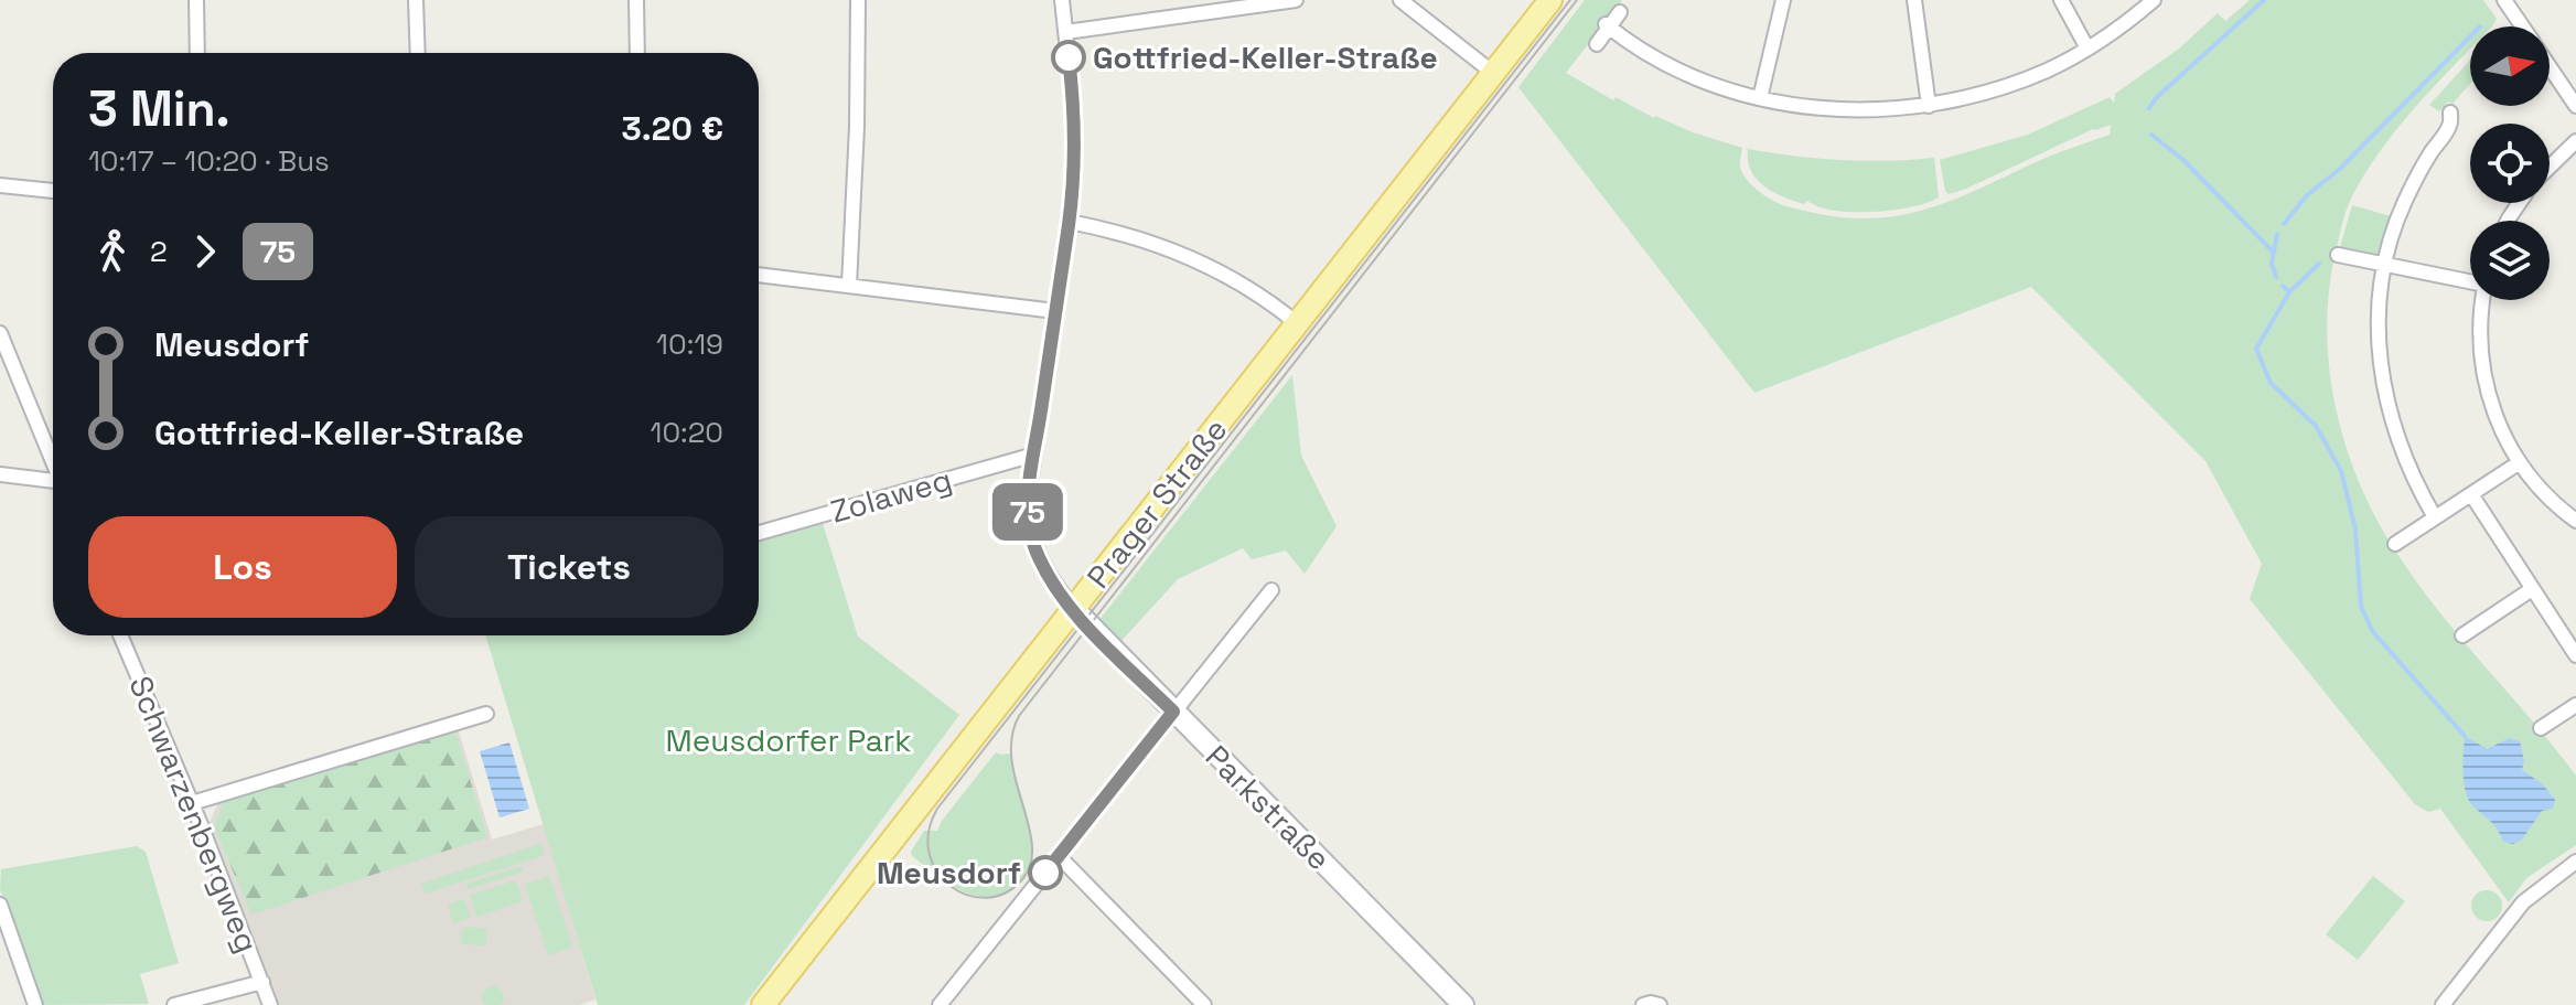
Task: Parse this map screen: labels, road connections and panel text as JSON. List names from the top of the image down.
{
  "streets": {
    "main road": ["Prager Straße"],
    "street": ["Zolaweg", "Parkstraße", "Schwarzenbergweg"]
  },
  "crossings": [
    ["Prager Straße", "Parkstraße"]
  ],
  "parks": ["Meusdorfer Park"],
  "places": ["Gottfried-Keller-Straße", "Meusdorf"],
  "lines": ["bus line 75"],
  "north": "right",
  "page": {
    "on_map": "75",
    "heading": ["3 Min.", "10:17 – 10:20 · Bus", "3.20 €"],
    "legs": ["2", "75"],
    "list": [
      {
        "name": "Meusdorf",
        "value": "10:19"
      },
      {
        "name": "Gottfried-Keller-Straße",
        "value": "10:20"
      }
    ],
    "buttons": ["Los", "Tickets"]
  }
}
